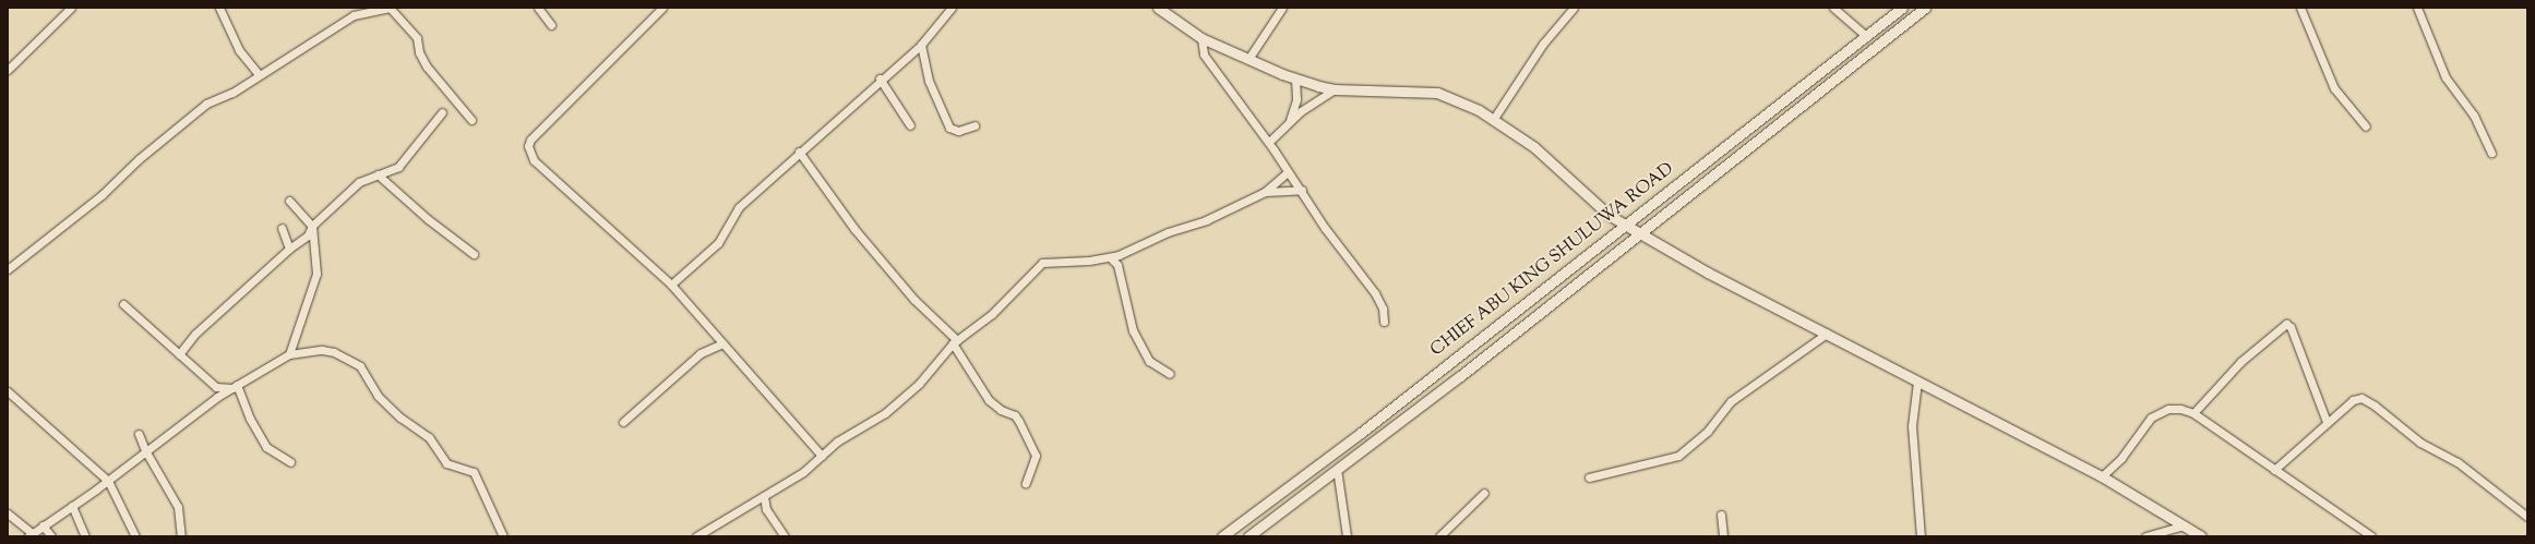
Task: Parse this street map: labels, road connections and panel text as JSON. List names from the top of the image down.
{
  "streets": {
    "street": ["CHIEF ABU KING SHULUWA ROAD"]
  }
}
